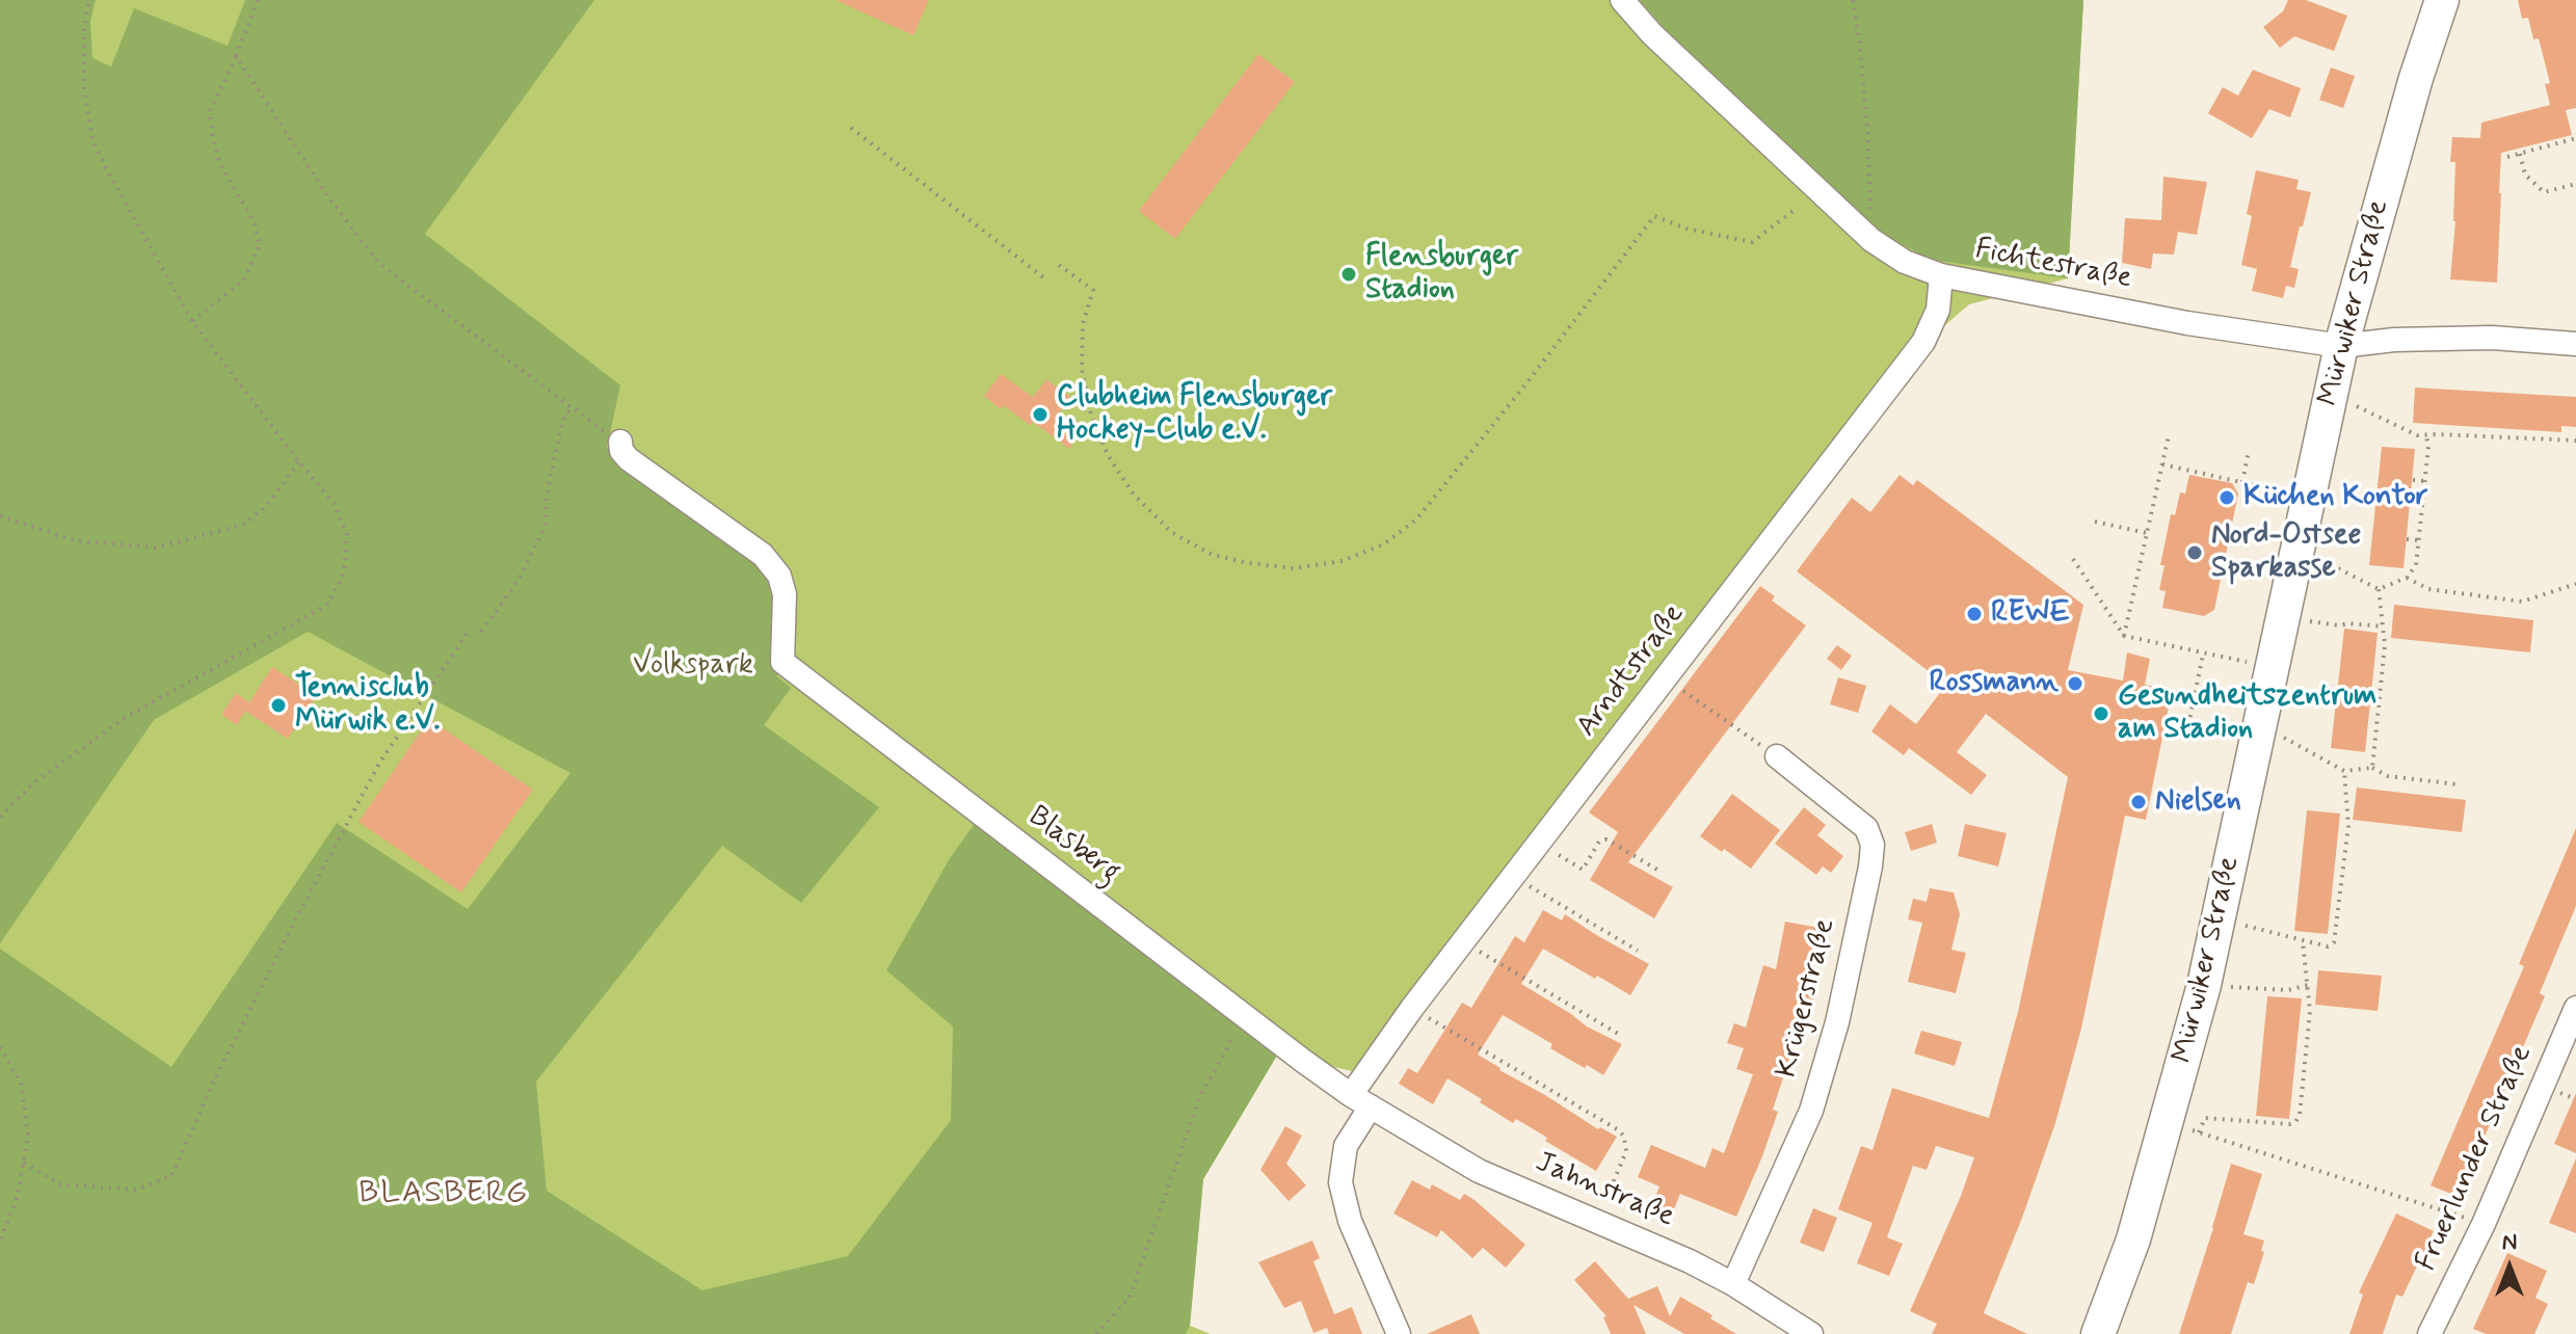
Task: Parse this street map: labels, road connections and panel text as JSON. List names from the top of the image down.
{
  "streets": {
    "main road": ["Mürwiker Straße"],
    "street": [
      "Fichtestraße",
      "Arndtstraße",
      "Blasberg",
      "Krügerstraße",
      "Fruerlunder Straße",
      "Jahnstraße"
    ]
  },
  "crossings": [
    ["Fichtestraße", "Mürwiker Straße"],
    ["Fichtestraße", "Arndtstraße"],
    ["Arndtstraße", "Blasberg"],
    ["Arndtstraße", "Jahnstraße"],
    ["Blasberg", "Jahnstraße"],
    ["Krügerstraße", "Jahnstraße"]
  ],
  "districts": ["BLASBERG"],
  "parks": ["Volkspark"],
  "places": [
    "Flensburger Stadion",
    "Clubheim Flensburger Hockey-Club e.V.",
    "Küchen Kontor",
    "Nord-Ostsee Sparkasse",
    "REWE",
    "Rossmann",
    "Tennisclub Mürwik e.V.",
    "Gesundheitszentrum am Stadion",
    "Nielsen"
  ],
  "north": "top"
}
